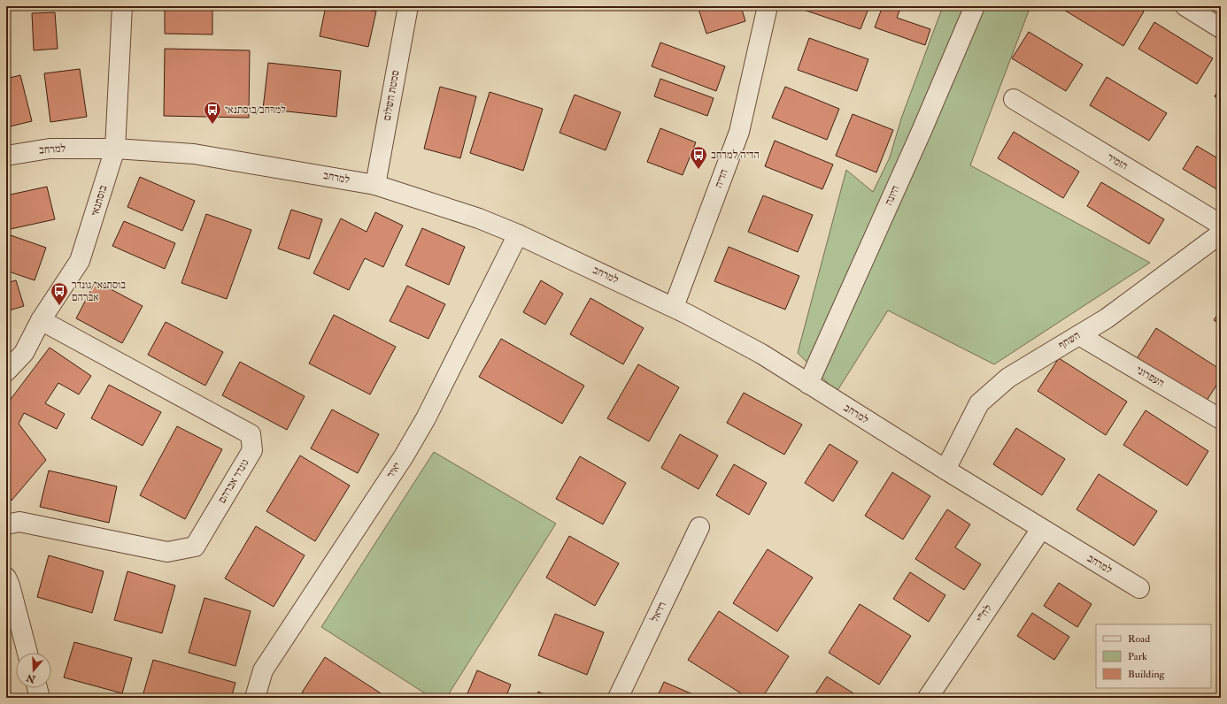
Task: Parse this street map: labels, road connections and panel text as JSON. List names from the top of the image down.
{
  "streets": {
    "street": [
      "סמטת השלום",
      "למרחב",
      "הזמיר",
      "הדיה",
      "היונה",
      "בוסתנאי",
      "השחף",
      "העפרוני",
      "יאיר",
      "גונדר אברהם",
      "רזיאל",
      "לח\"י"
    ]
  },
  "crossings": [
    ["סמטת השלום", "למרחב"],
    ["למרחב", "הדיה"],
    ["למרחב", "היונה"],
    ["למרחב", "בוסתנאי"],
    ["למרחב", "השחף"],
    ["למרחב", "יאיר"],
    ["למרחב", "לח\"י"],
    ["בוסתנאי", "גונדר אברהם"],
    ["השחף", "העפרוני"]
  ],
  "places": {
    "bus stop": ["למרחב/בוסתנאי", "הדיה/למרחב", "בוסתנאי/גונדר אברהם"]
  },
  "legend": ["Road", "Park", "Building"],
  "north": "bottom"
}
